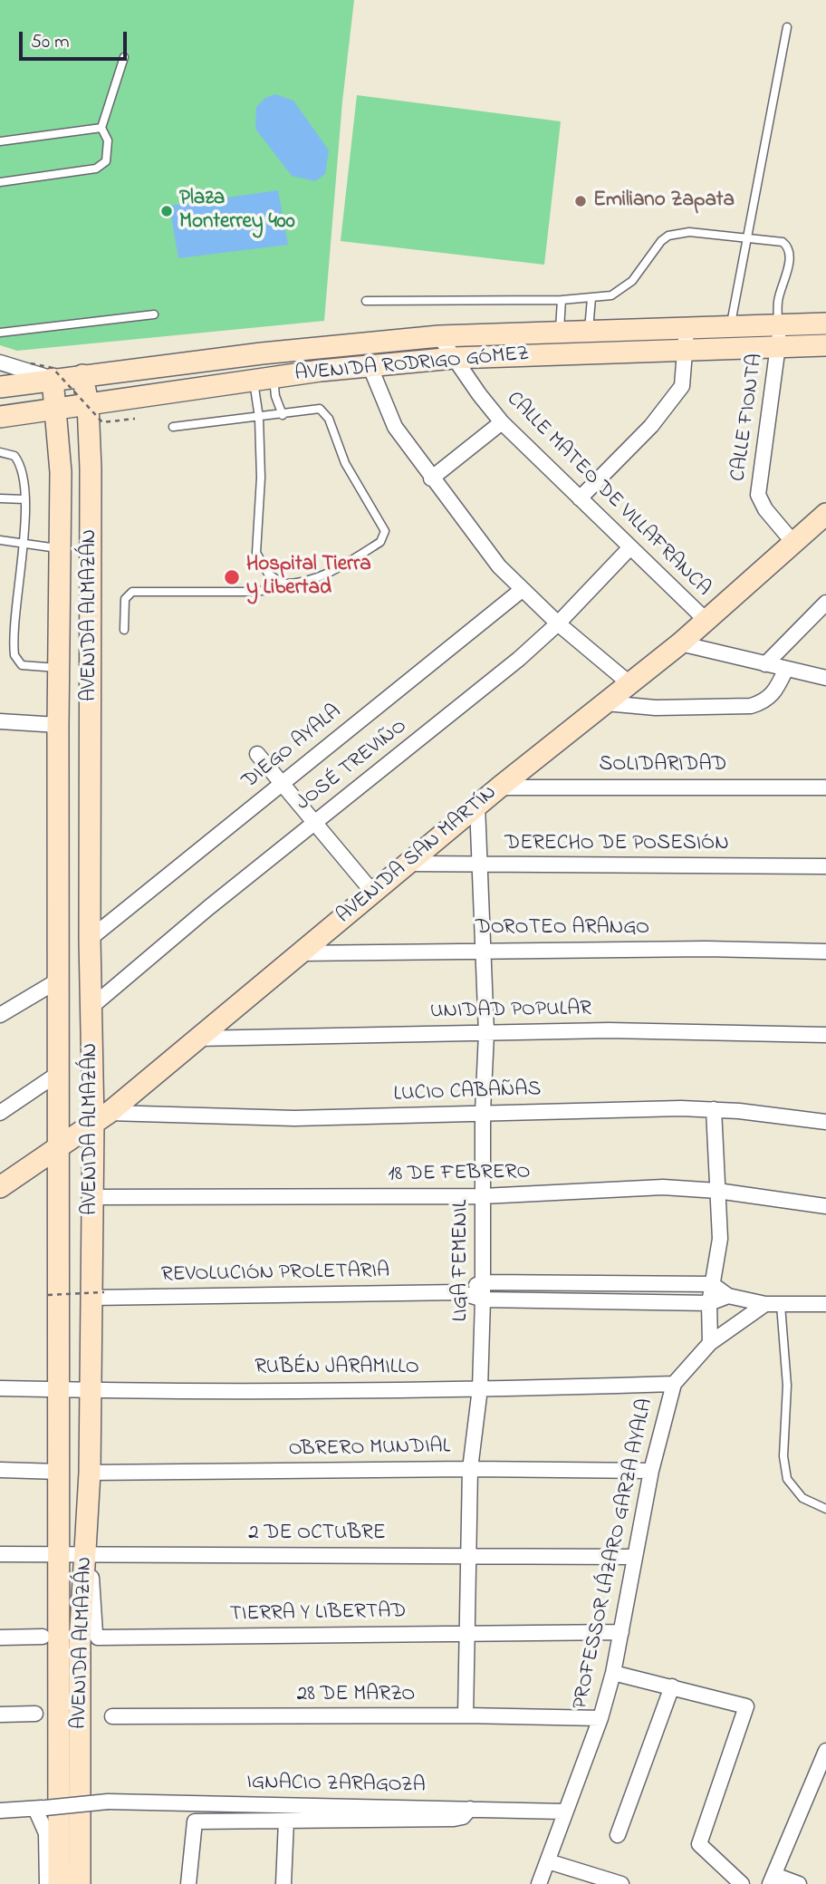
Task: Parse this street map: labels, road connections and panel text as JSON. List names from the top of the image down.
{
  "streets": {
    "main road": ["AVENIDA RODRIGO GÓMEZ", "AVENIDA ALMAZÁN", "AVENIDA SAN MARTÍN"],
    "street": [
      "CALLE FIONTA",
      "CALLE MATEO DE VILLAFRANCA",
      "DIEGO AYALA",
      "JOSÉ TREVIÑO",
      "SOLIDARIDAD",
      "DERECHO DE POSESIÓN",
      "DOROTEO ARANGO",
      "UNIDAD POPULAR",
      "LUCIO CABAÑAS",
      "18 DE FEBRERO",
      "LIGA FEMENIL",
      "REVOLUCIÓN PROLETARIA",
      "RUBÉN JARAMILLO",
      "OBRERO MUNDIAL",
      "2 DE OCTUBRE",
      "PROFESSOR LÁZARO GARZA AYALA",
      "TIERRA Y LIBERTAD",
      "28 DE MARZO",
      "IGNACIO ZARAGOZA"
    ]
  },
  "crossings": [
    ["AVENIDA RODRIGO GÓMEZ", "CALLE FIONTA"],
    ["AVENIDA RODRIGO GÓMEZ", "CALLE MATEO DE VILLAFRANCA"],
    ["AVENIDA RODRIGO GÓMEZ", "AVENIDA ALMAZÁN"],
    ["CALLE FIONTA", "AVENIDA SAN MARTÍN"],
    ["CALLE MATEO DE VILLAFRANCA", "JOSÉ TREVIÑO"],
    ["CALLE MATEO DE VILLAFRANCA", "AVENIDA SAN MARTÍN"],
    ["AVENIDA ALMAZÁN", "DIEGO AYALA"],
    ["AVENIDA ALMAZÁN", "JOSÉ TREVIÑO"],
    ["AVENIDA ALMAZÁN", "AVENIDA SAN MARTÍN"],
    ["AVENIDA ALMAZÁN", "LUCIO CABAÑAS"],
    ["AVENIDA ALMAZÁN", "18 DE FEBRERO"],
    ["AVENIDA ALMAZÁN", "REVOLUCIÓN PROLETARIA"],
    ["AVENIDA ALMAZÁN", "RUBÉN JARAMILLO"],
    ["AVENIDA ALMAZÁN", "OBRERO MUNDIAL"],
    ["AVENIDA ALMAZÁN", "2 DE OCTUBRE"],
    ["AVENIDA ALMAZÁN", "TIERRA Y LIBERTAD"],
    ["SOLIDARIDAD", "AVENIDA SAN MARTÍN"],
    ["DERECHO DE POSESIÓN", "AVENIDA SAN MARTÍN"],
    ["DERECHO DE POSESIÓN", "LIGA FEMENIL"],
    ["AVENIDA SAN MARTÍN", "DOROTEO ARANGO"],
    ["AVENIDA SAN MARTÍN", "UNIDAD POPULAR"],
    ["AVENIDA SAN MARTÍN", "LUCIO CABAÑAS"],
    ["AVENIDA SAN MARTÍN", "LIGA FEMENIL"],
    ["DOROTEO ARANGO", "LIGA FEMENIL"],
    ["UNIDAD POPULAR", "LIGA FEMENIL"],
    ["LUCIO CABAÑAS", "LIGA FEMENIL"],
    ["18 DE FEBRERO", "LIGA FEMENIL"],
    ["LIGA FEMENIL", "REVOLUCIÓN PROLETARIA"],
    ["LIGA FEMENIL", "RUBÉN JARAMILLO"],
    ["LIGA FEMENIL", "OBRERO MUNDIAL"],
    ["LIGA FEMENIL", "2 DE OCTUBRE"],
    ["LIGA FEMENIL", "TIERRA Y LIBERTAD"],
    ["LIGA FEMENIL", "28 DE MARZO"],
    ["RUBÉN JARAMILLO", "PROFESSOR LÁZARO GARZA AYALA"],
    ["OBRERO MUNDIAL", "PROFESSOR LÁZARO GARZA AYALA"],
    ["2 DE OCTUBRE", "PROFESSOR LÁZARO GARZA AYALA"],
    ["2 DE OCTUBRE", "TIERRA Y LIBERTAD"],
    ["PROFESSOR LÁZARO GARZA AYALA", "TIERRA Y LIBERTAD"],
    ["PROFESSOR LÁZARO GARZA AYALA", "28 DE MARZO"],
    ["PROFESSOR LÁZARO GARZA AYALA", "IGNACIO ZARAGOZA"]
  ],
  "places": ["Emiliano Zapata", "Plaza Monterrey 400", "Hospital Tierra y Libertad"],
  "scale_bar": "50 m"
}
